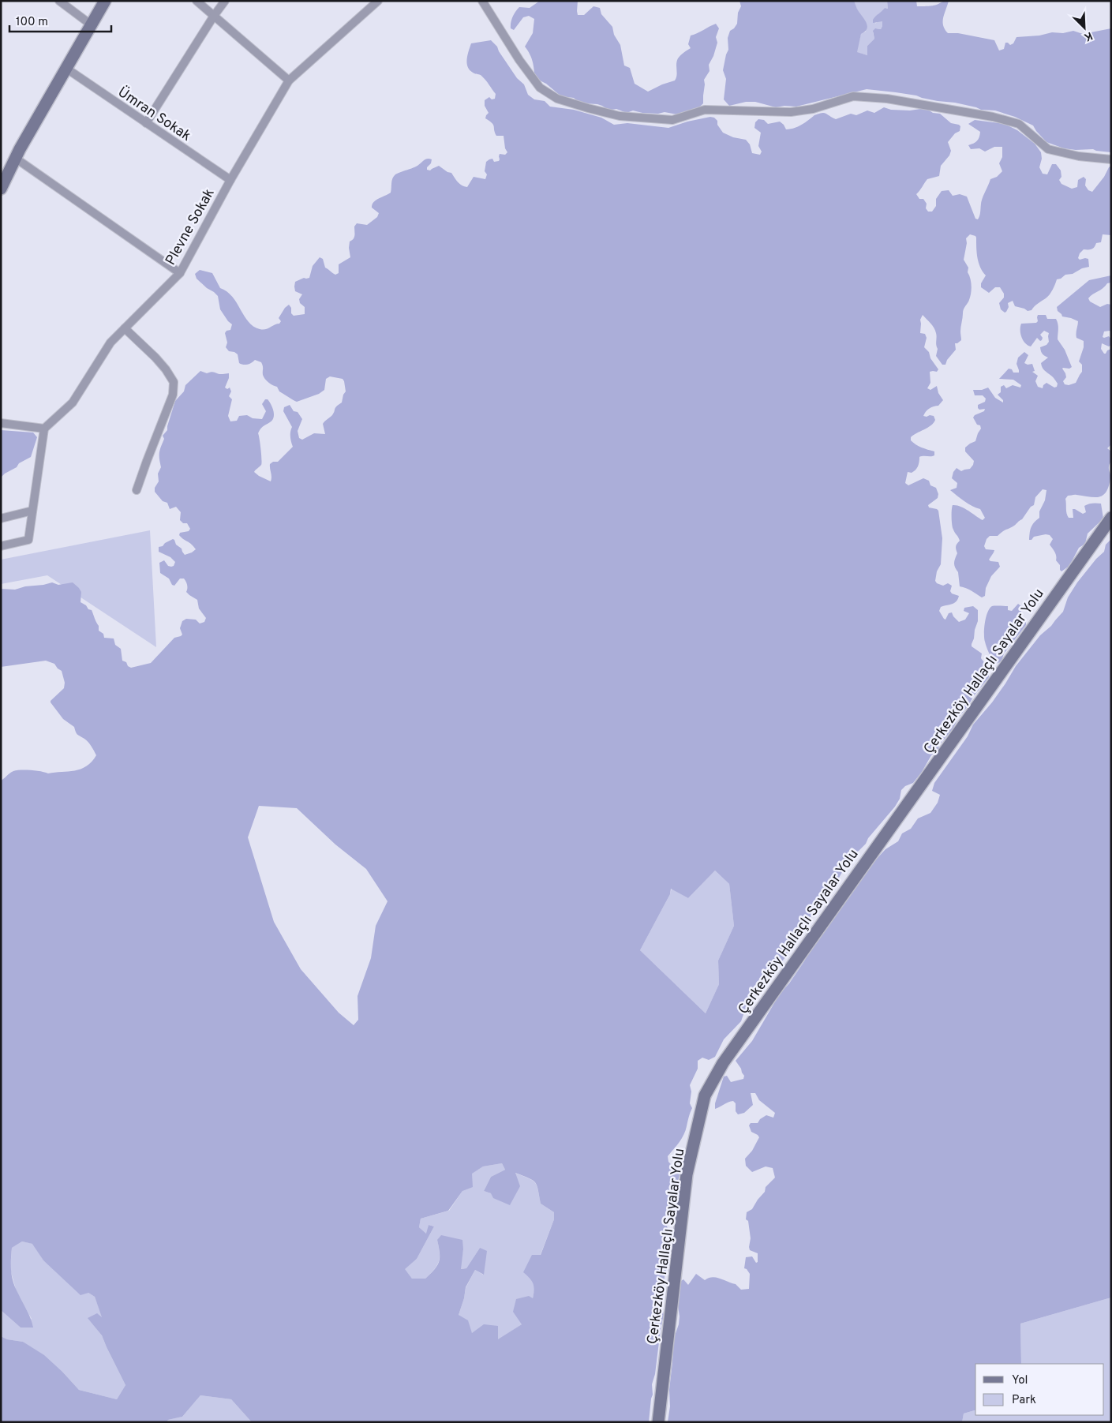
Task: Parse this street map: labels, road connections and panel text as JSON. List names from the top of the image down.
{
  "streets": {
    "main road": ["Çerkezköy Hallaçlı Sayalar Yolu"],
    "street": ["Ümran Sokak", "Plevne Sokak"]
  },
  "crossings": [
    ["Ümran Sokak", "Plevne Sokak"]
  ],
  "legend": ["Yol", "Park"],
  "scale_bar": "100 m",
  "north": "bottom right"
}
